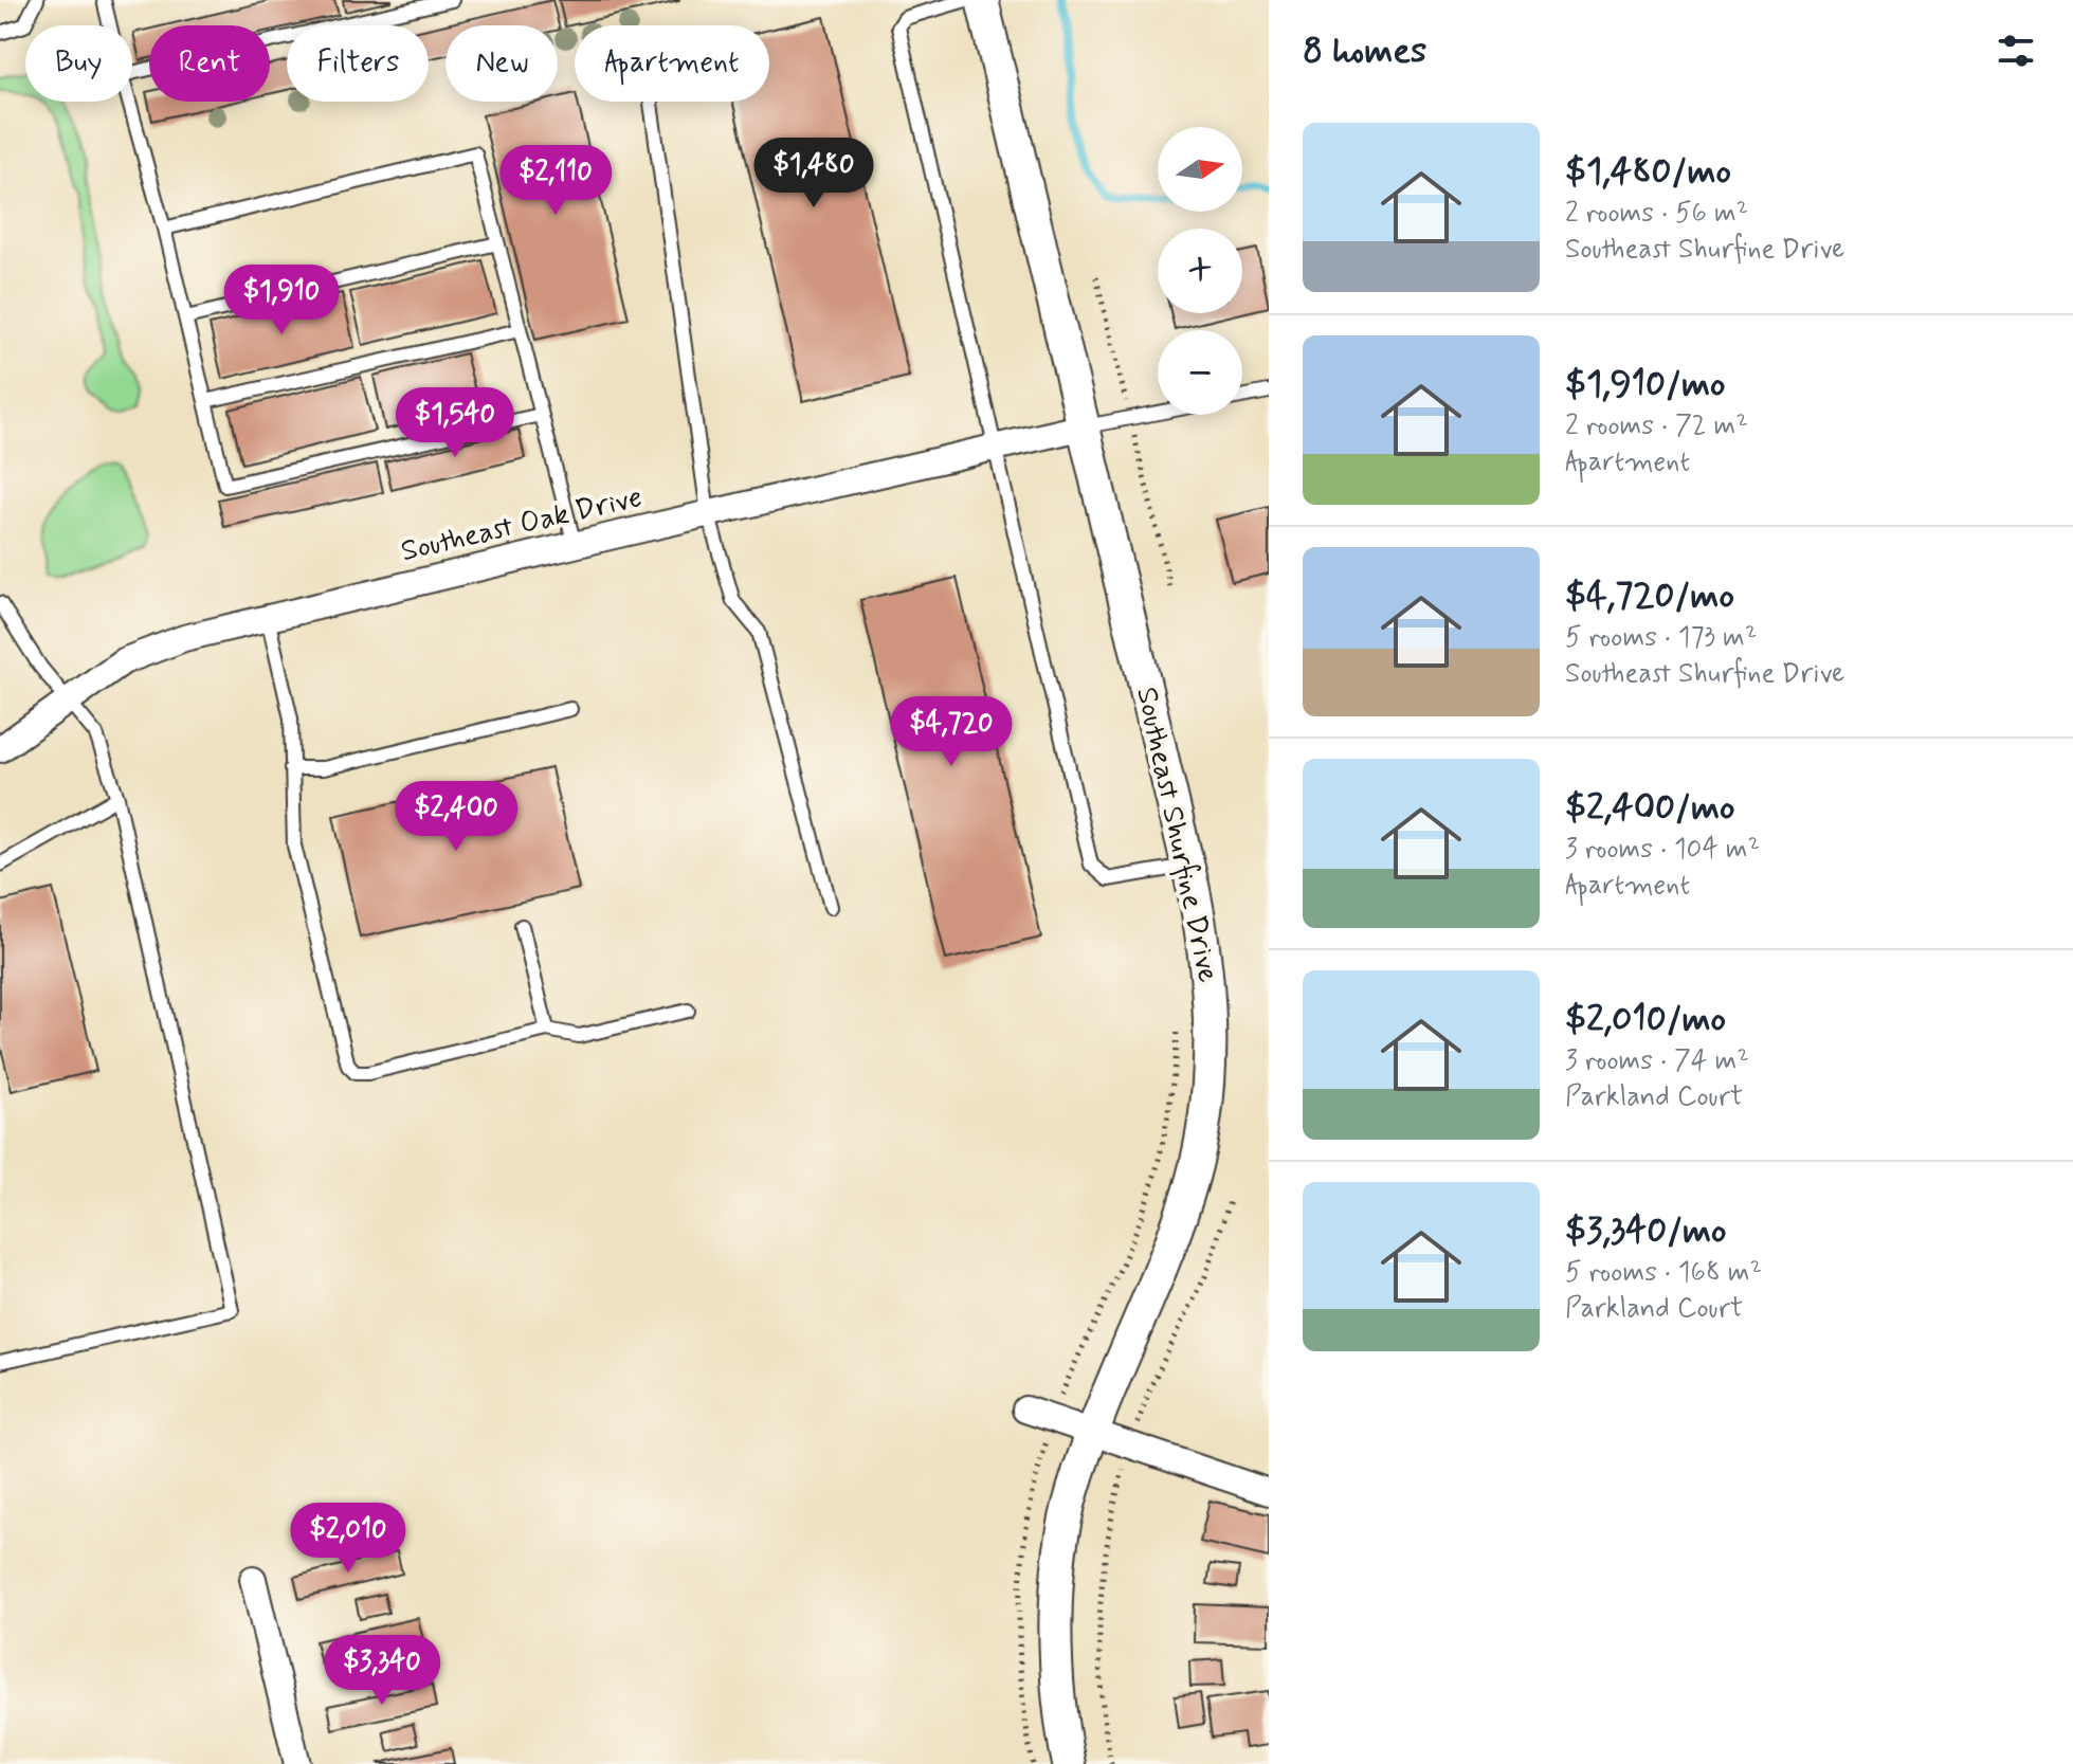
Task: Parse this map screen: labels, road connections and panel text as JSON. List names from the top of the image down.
{
  "streets": {
    "street": ["Southeast Oak Drive", "Southeast Shurfine Drive"]
  },
  "crossings": [
    ["Southeast Oak Drive", "Southeast Shurfine Drive"]
  ],
  "north": "right",
  "page": {
    "heading": "8 homes",
    "chip": [
      "Buy",
      "Rent",
      "Filters",
      "New",
      "Apartment"
    ],
    "list": [
      {
        "name": "$1,480/mo",
        "note": "2 rooms · 56 m² · Southeast Shurfine Drive"
      },
      {
        "name": "$1,910/mo",
        "note": "2 rooms · 72 m² · Apartment"
      },
      {
        "name": "$4,720/mo",
        "note": "5 rooms · 173 m² · Southeast Shurfine Drive"
      },
      {
        "name": "$2,400/mo",
        "note": "3 rooms · 104 m² · Apartment"
      },
      {
        "name": "$2,010/mo",
        "note": "3 rooms · 74 m² · Parkland Court"
      },
      {
        "name": "$3,340/mo",
        "note": "5 rooms · 168 m² · Parkland Court"
      }
    ],
    "map_buttons": ["+", "−"],
    "price": [
      "$1,480",
      "$2,110",
      "$1,910",
      "$1,540",
      "$4,720",
      "$2,400",
      "$2,010",
      "$3,340"
    ]
  }
}
